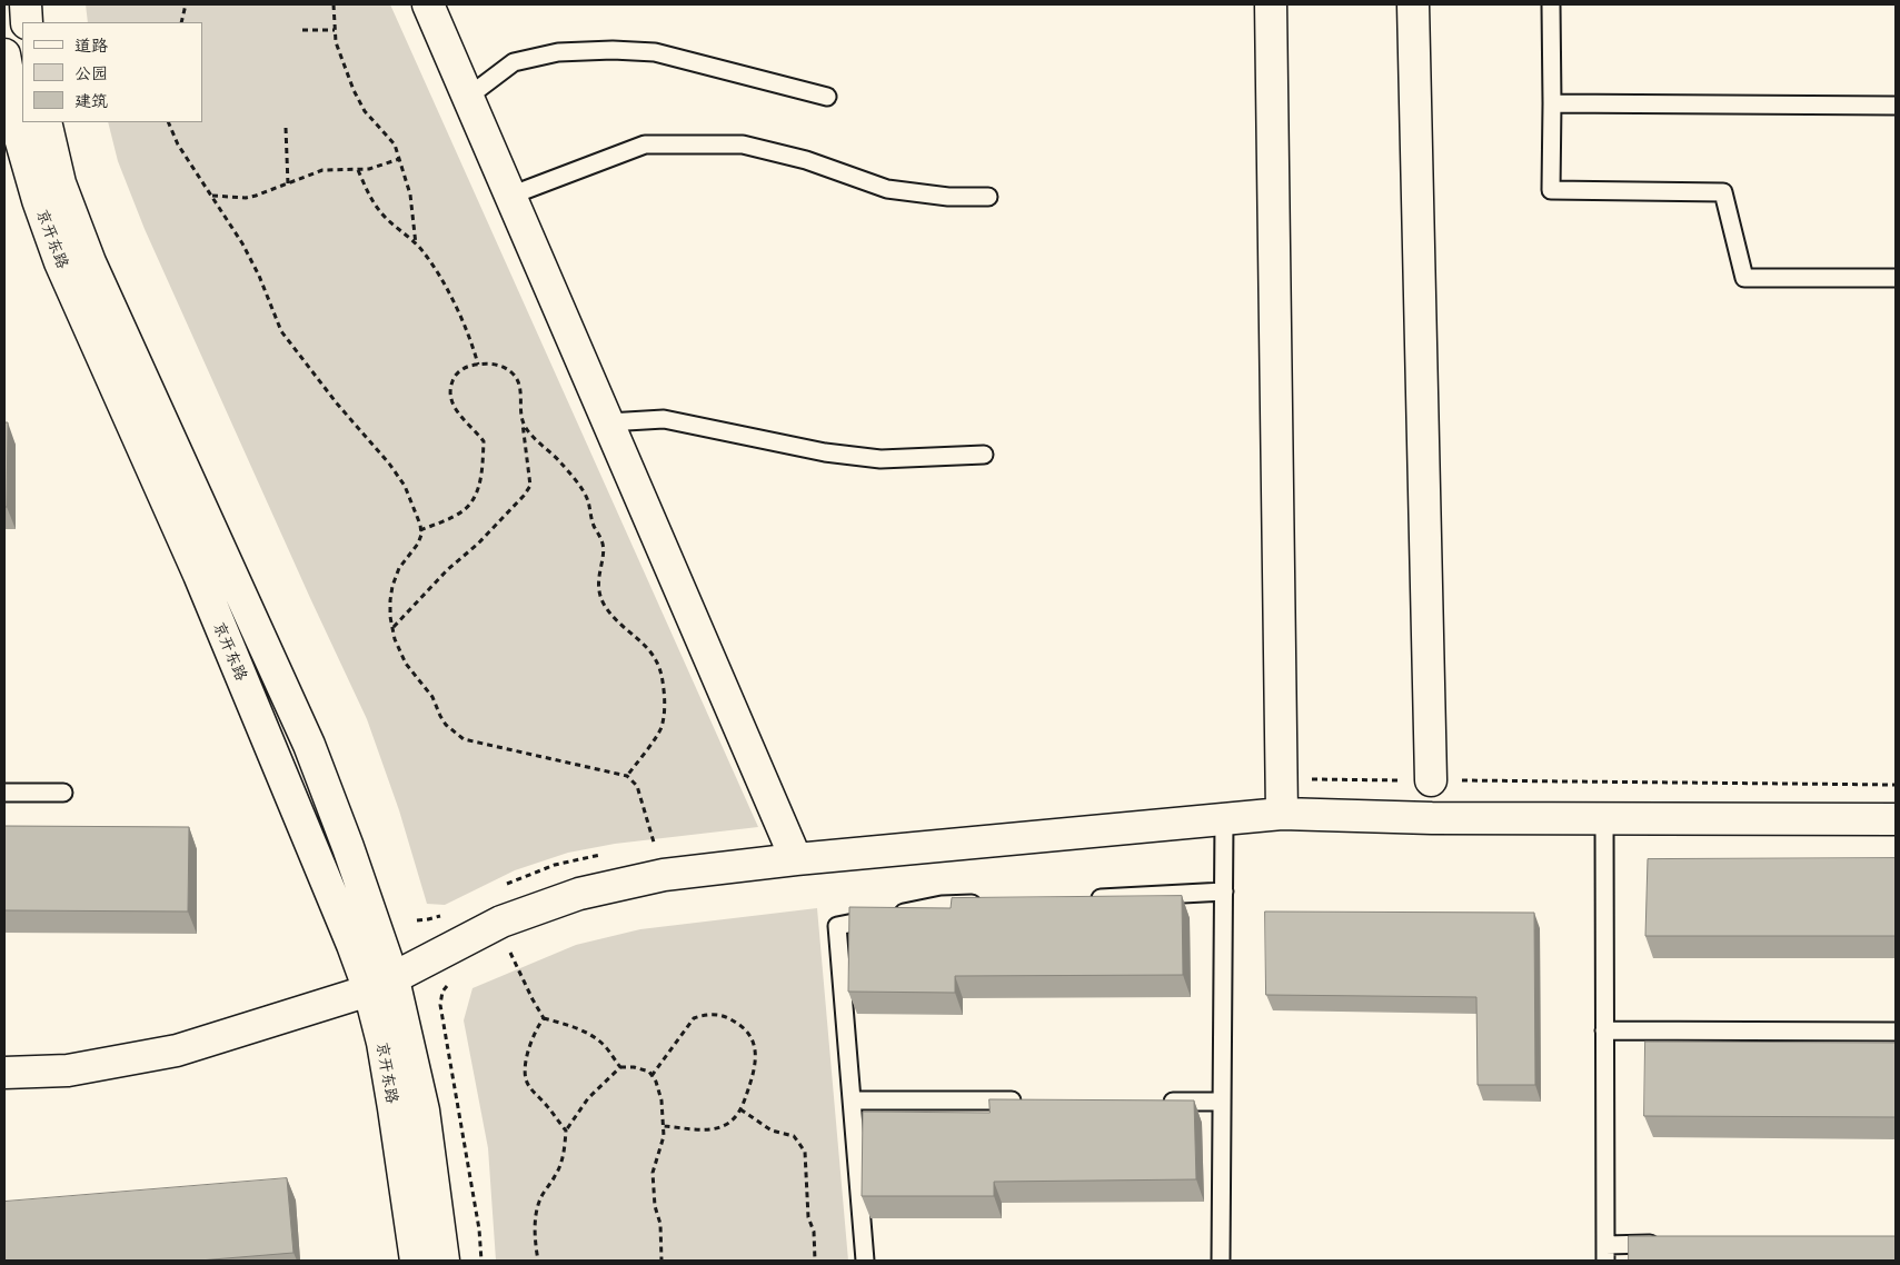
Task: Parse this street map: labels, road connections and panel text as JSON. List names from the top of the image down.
{
  "streets": {
    "street": ["京开东路"]
  },
  "legend": ["道路", "公园", "建筑"]
}
